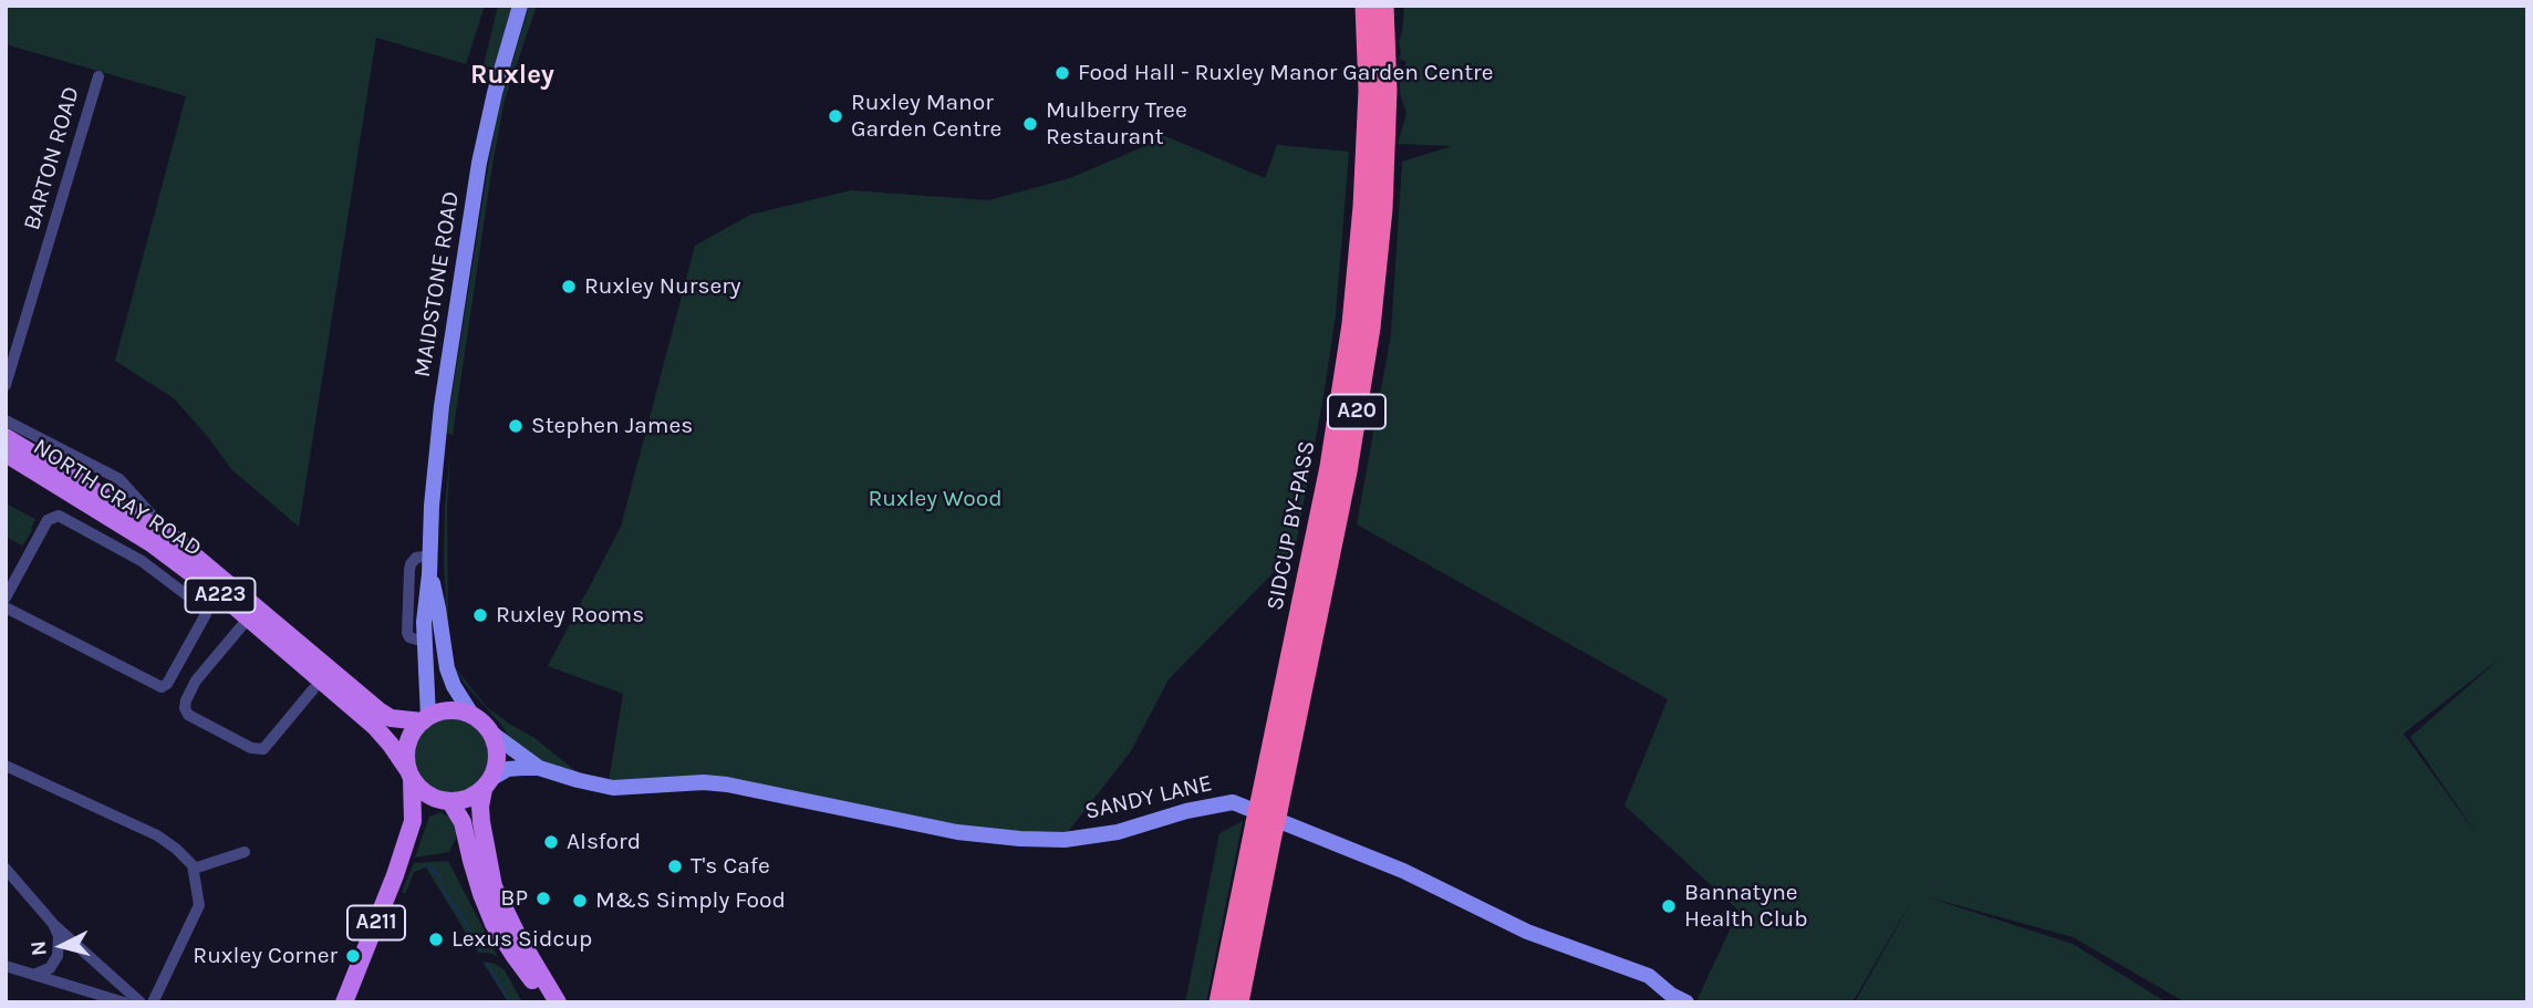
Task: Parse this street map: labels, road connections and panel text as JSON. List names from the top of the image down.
{
  "streets": {
    "highway": ["A20", "SIDCUP BY-PASS"],
    "main road": ["NORTH CRAY ROAD", "A223", "A211"],
    "street": ["BARTON ROAD", "MAIDSTONE ROAD", "SANDY LANE"]
  },
  "crossings": [
    ["MAIDSTONE ROAD", "NORTH CRAY ROAD"],
    ["MAIDSTONE ROAD", "SANDY LANE"],
    ["MAIDSTONE ROAD", "A211"],
    ["NORTH CRAY ROAD", "A223"],
    ["NORTH CRAY ROAD", "SANDY LANE"],
    ["NORTH CRAY ROAD", "A211"],
    ["SANDY LANE", "A211"]
  ],
  "districts": ["Ruxley"],
  "parks": ["Ruxley Wood"],
  "places": [
    "Food Hall - Ruxley Manor Garden Centre",
    "Ruxley Manor Garden Centre",
    "Mulberry Tree Restaurant",
    "Ruxley Nursery",
    "Stephen James",
    "Ruxley Rooms",
    "Alsford",
    "T's Cafe",
    "BP",
    "M&S Simply Food",
    "Bannatyne Health Club",
    "Lexus Sidcup",
    "Ruxley Corner"
  ],
  "north": "left"
}
